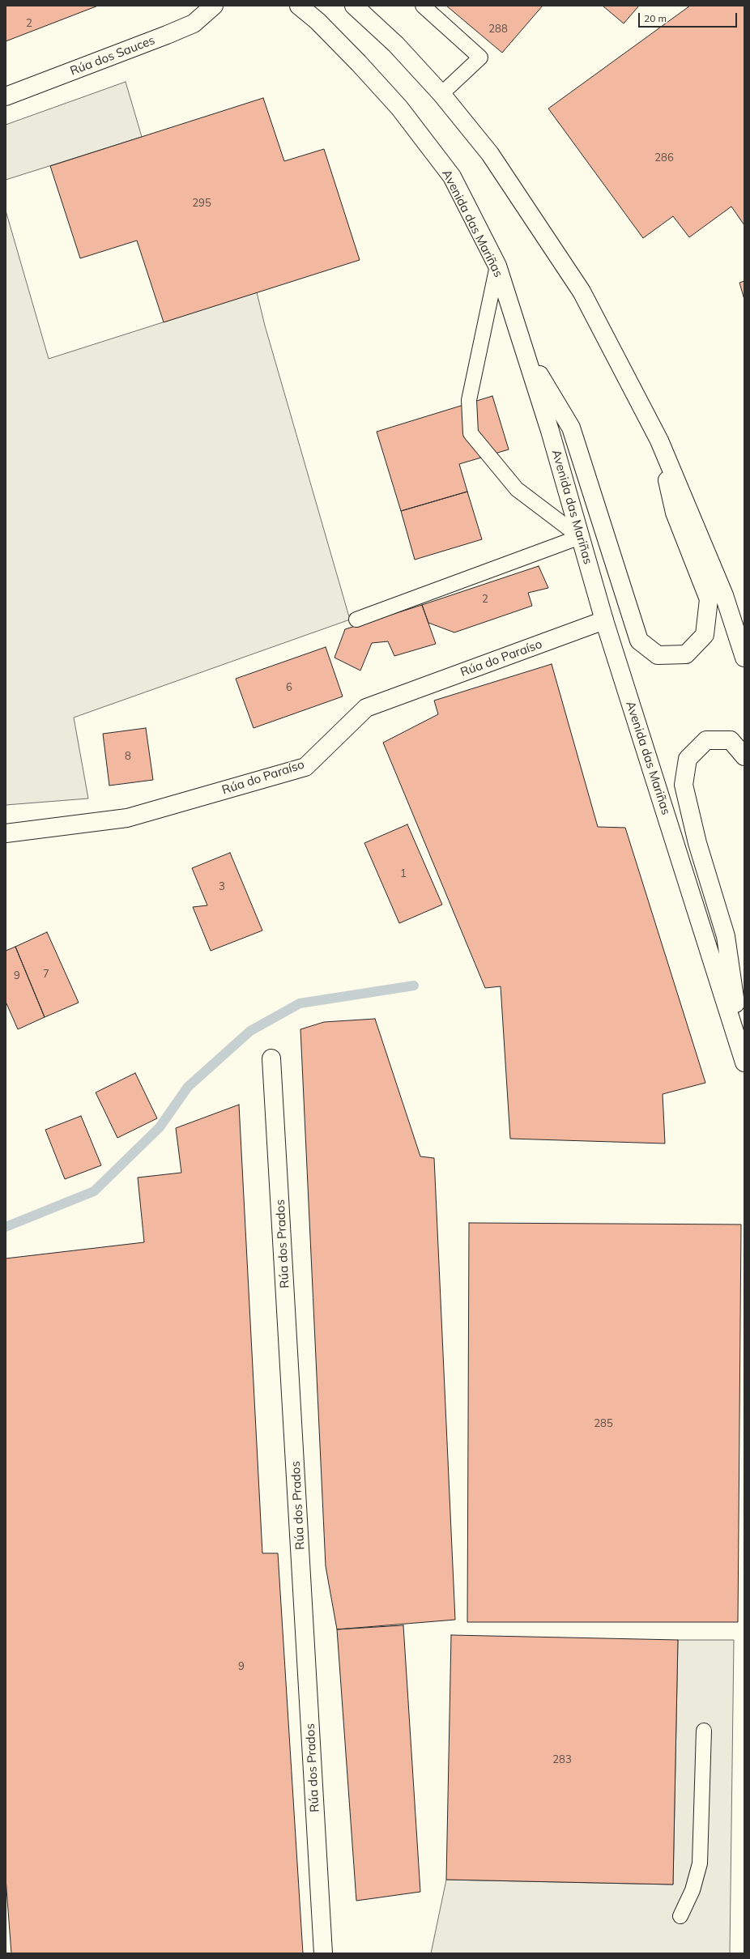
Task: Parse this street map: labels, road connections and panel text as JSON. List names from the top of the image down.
{
  "streets": {
    "main road": [
      "Rúa dos Sauces",
      "Avenida das Mariñas",
      "Rúa do Paraíso",
      "Rúa dos Prados"
    ]
  },
  "crossings": [
    ["Avenida das Mariñas", "Rúa do Paraíso"]
  ],
  "house_numbers": [
    "2",
    "288",
    "286",
    "295",
    "2",
    "6",
    "8",
    "1",
    "3",
    "7",
    "9",
    "285",
    "9",
    "283"
  ],
  "scale_bar": "20 m"
}
